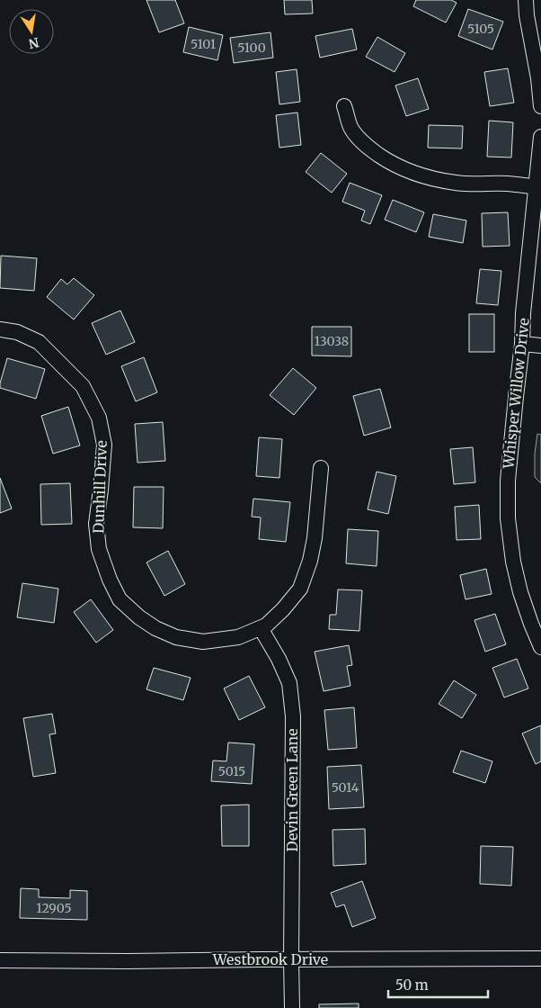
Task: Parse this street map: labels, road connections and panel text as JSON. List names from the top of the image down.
{
  "streets": {
    "street": [
      "Whisper Willow Drive",
      "Dunhill Drive",
      "Devin Green Lane",
      "Westbrook Drive"
    ]
  },
  "crossings": [
    ["Dunhill Drive", "Devin Green Lane"],
    ["Devin Green Lane", "Westbrook Drive"]
  ],
  "house_numbers": [
    "5105",
    "5101",
    "5100",
    "13038",
    "5015",
    "5014",
    "12905"
  ],
  "scale_bar": "50 m",
  "north": "bottom"
}
